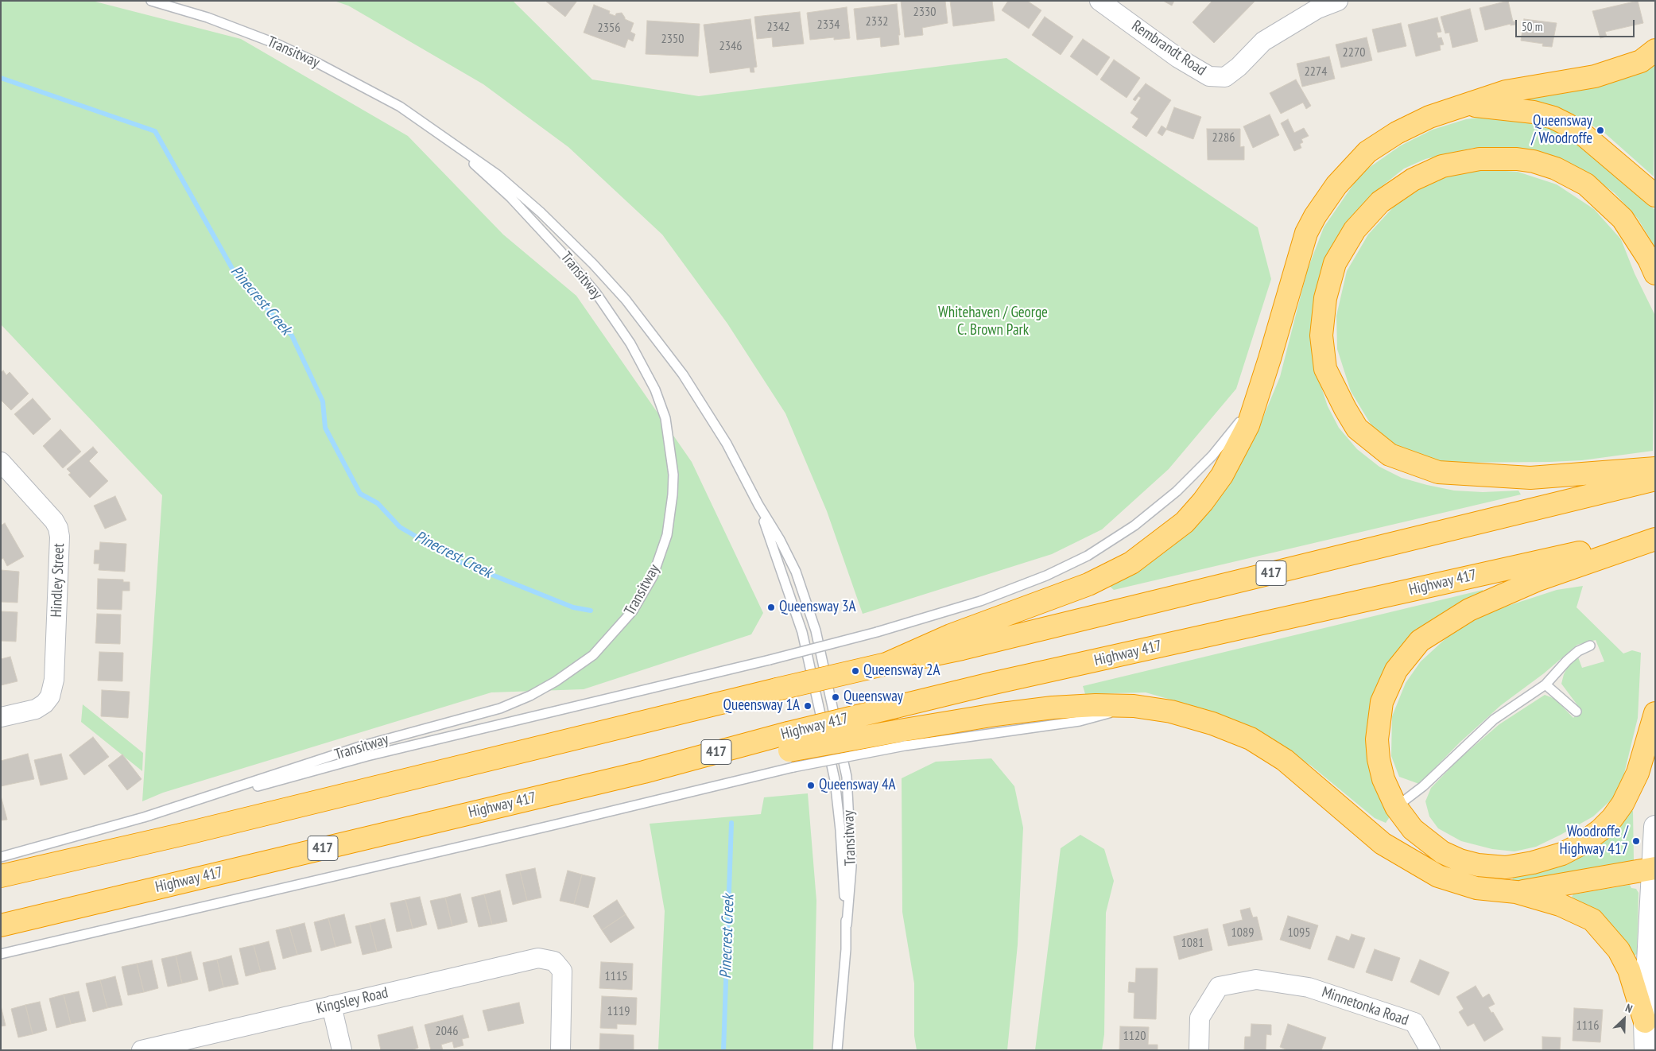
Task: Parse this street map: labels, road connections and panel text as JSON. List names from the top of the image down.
{
  "streets": {
    "highway": ["417", "Highway 417"],
    "street": [
      "Rembrandt Road",
      "Hindley Street",
      "Kingsley Road",
      "Minnetonka Road"
    ],
    "lane": ["Transitway"]
  },
  "water": ["Pinecrest Creek"],
  "parks": ["Whitehaven / George C. Brown Park"],
  "places": [
    "Queensway / Woodroffe",
    "Queensway 3A",
    "Queensway 2A",
    "Queensway",
    "Queensway 1A",
    "Queensway 4A",
    "Woodroffe / Highway 417"
  ],
  "house_numbers": [
    "2330",
    "2332",
    "2334",
    "2342",
    "2356",
    "2350",
    "2346",
    "2270",
    "2274",
    "2286",
    "1089",
    "1095",
    "1081",
    "1115",
    "1119",
    "1116",
    "2046",
    "1120"
  ],
  "scale_bar": "50 m",
  "north": "top right"
}
